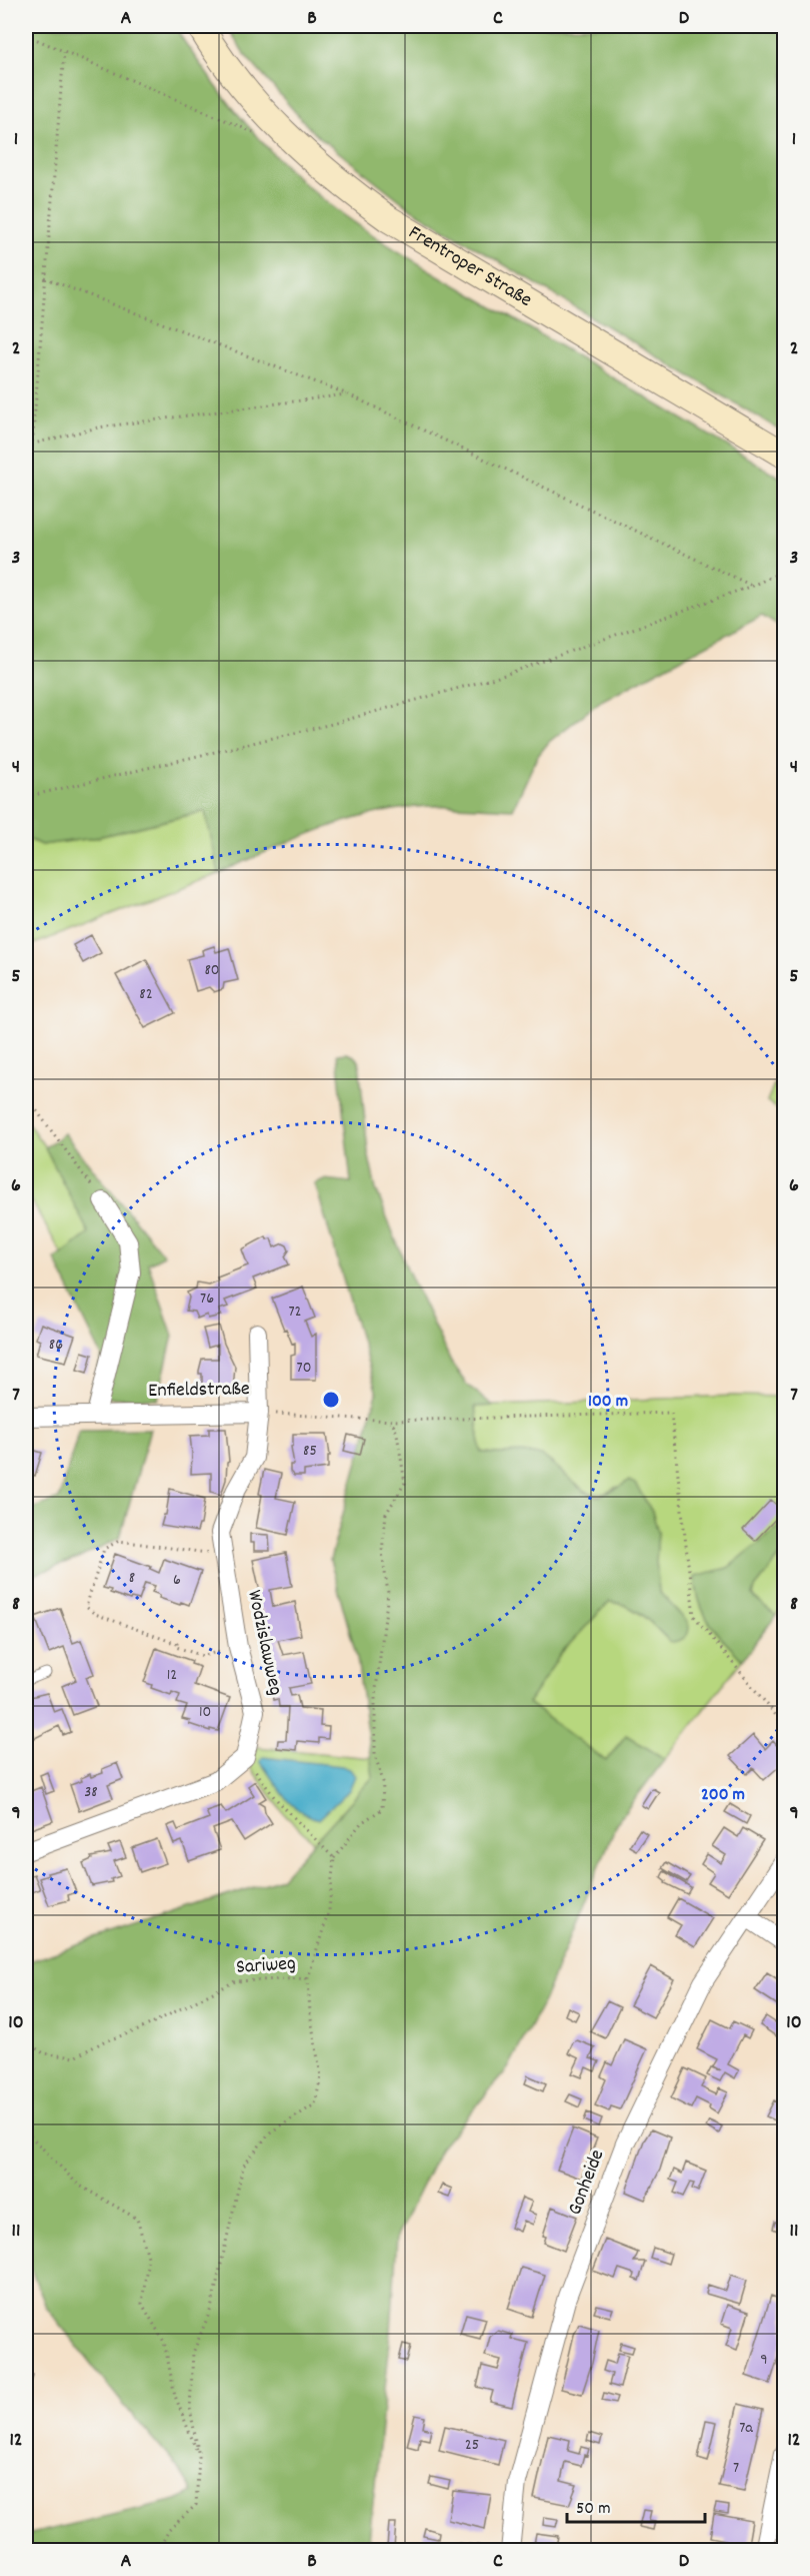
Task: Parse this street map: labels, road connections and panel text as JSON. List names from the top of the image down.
{
  "streets": {
    "main road": ["Frentroper Straße"],
    "street": ["Enfieldstraße", "Wodzislawweg", "Gonheide"],
    "path": ["Sariweg"]
  },
  "crossings": [
    ["Enfieldstraße", "Wodzislawweg"]
  ],
  "house_numbers": [
    "80",
    "82",
    "76",
    "72",
    "86",
    "70",
    "85",
    "8",
    "6",
    "12",
    "10",
    "38",
    "9",
    "7a",
    "25",
    "7"
  ],
  "scale_bar": "50 m",
  "grid": {
    "columns": [
      "A",
      "B",
      "C",
      "D"
    ],
    "rows": [
      "1",
      "2",
      "3",
      "4",
      "5",
      "6",
      "7",
      "8",
      "9",
      "10",
      "11",
      "12"
    ]
  },
  "rings": ["100 m", "200 m"]
}
